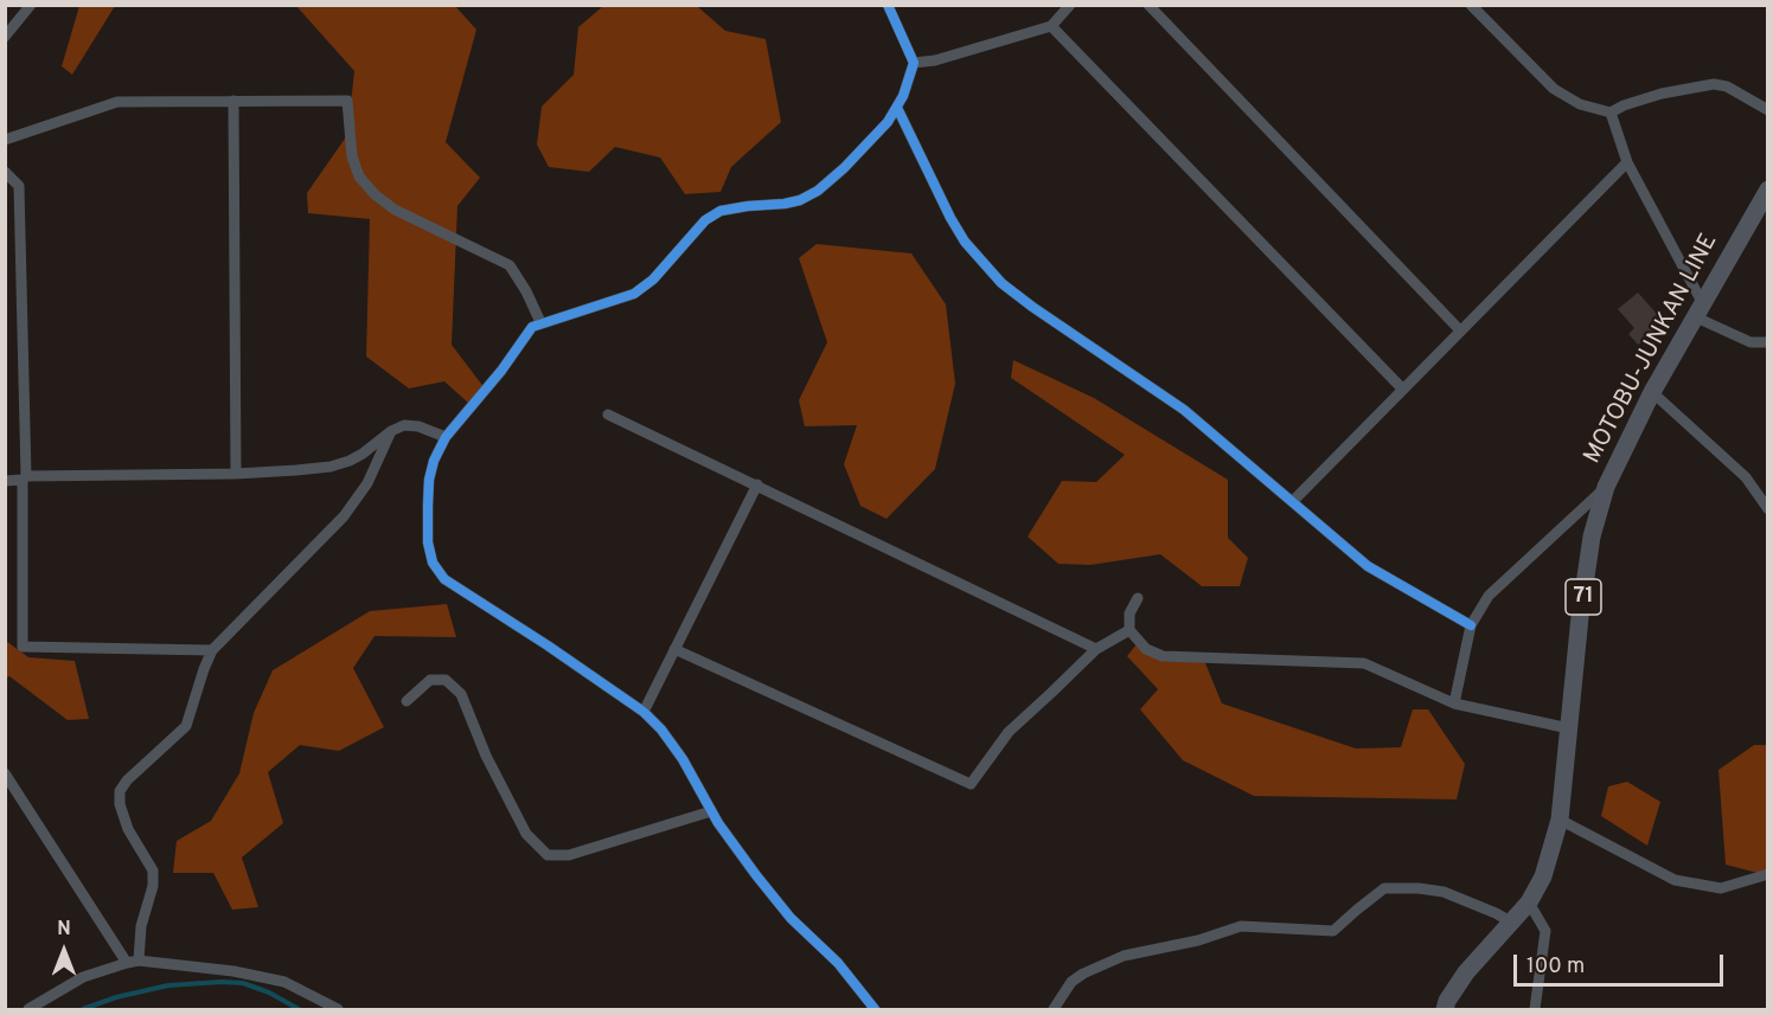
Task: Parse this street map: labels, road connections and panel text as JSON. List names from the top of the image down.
{
  "streets": {
    "main road": ["MOTOBU-JUNKAN LINE", "71"]
  },
  "scale_bar": "100 m",
  "north": "top"
}
